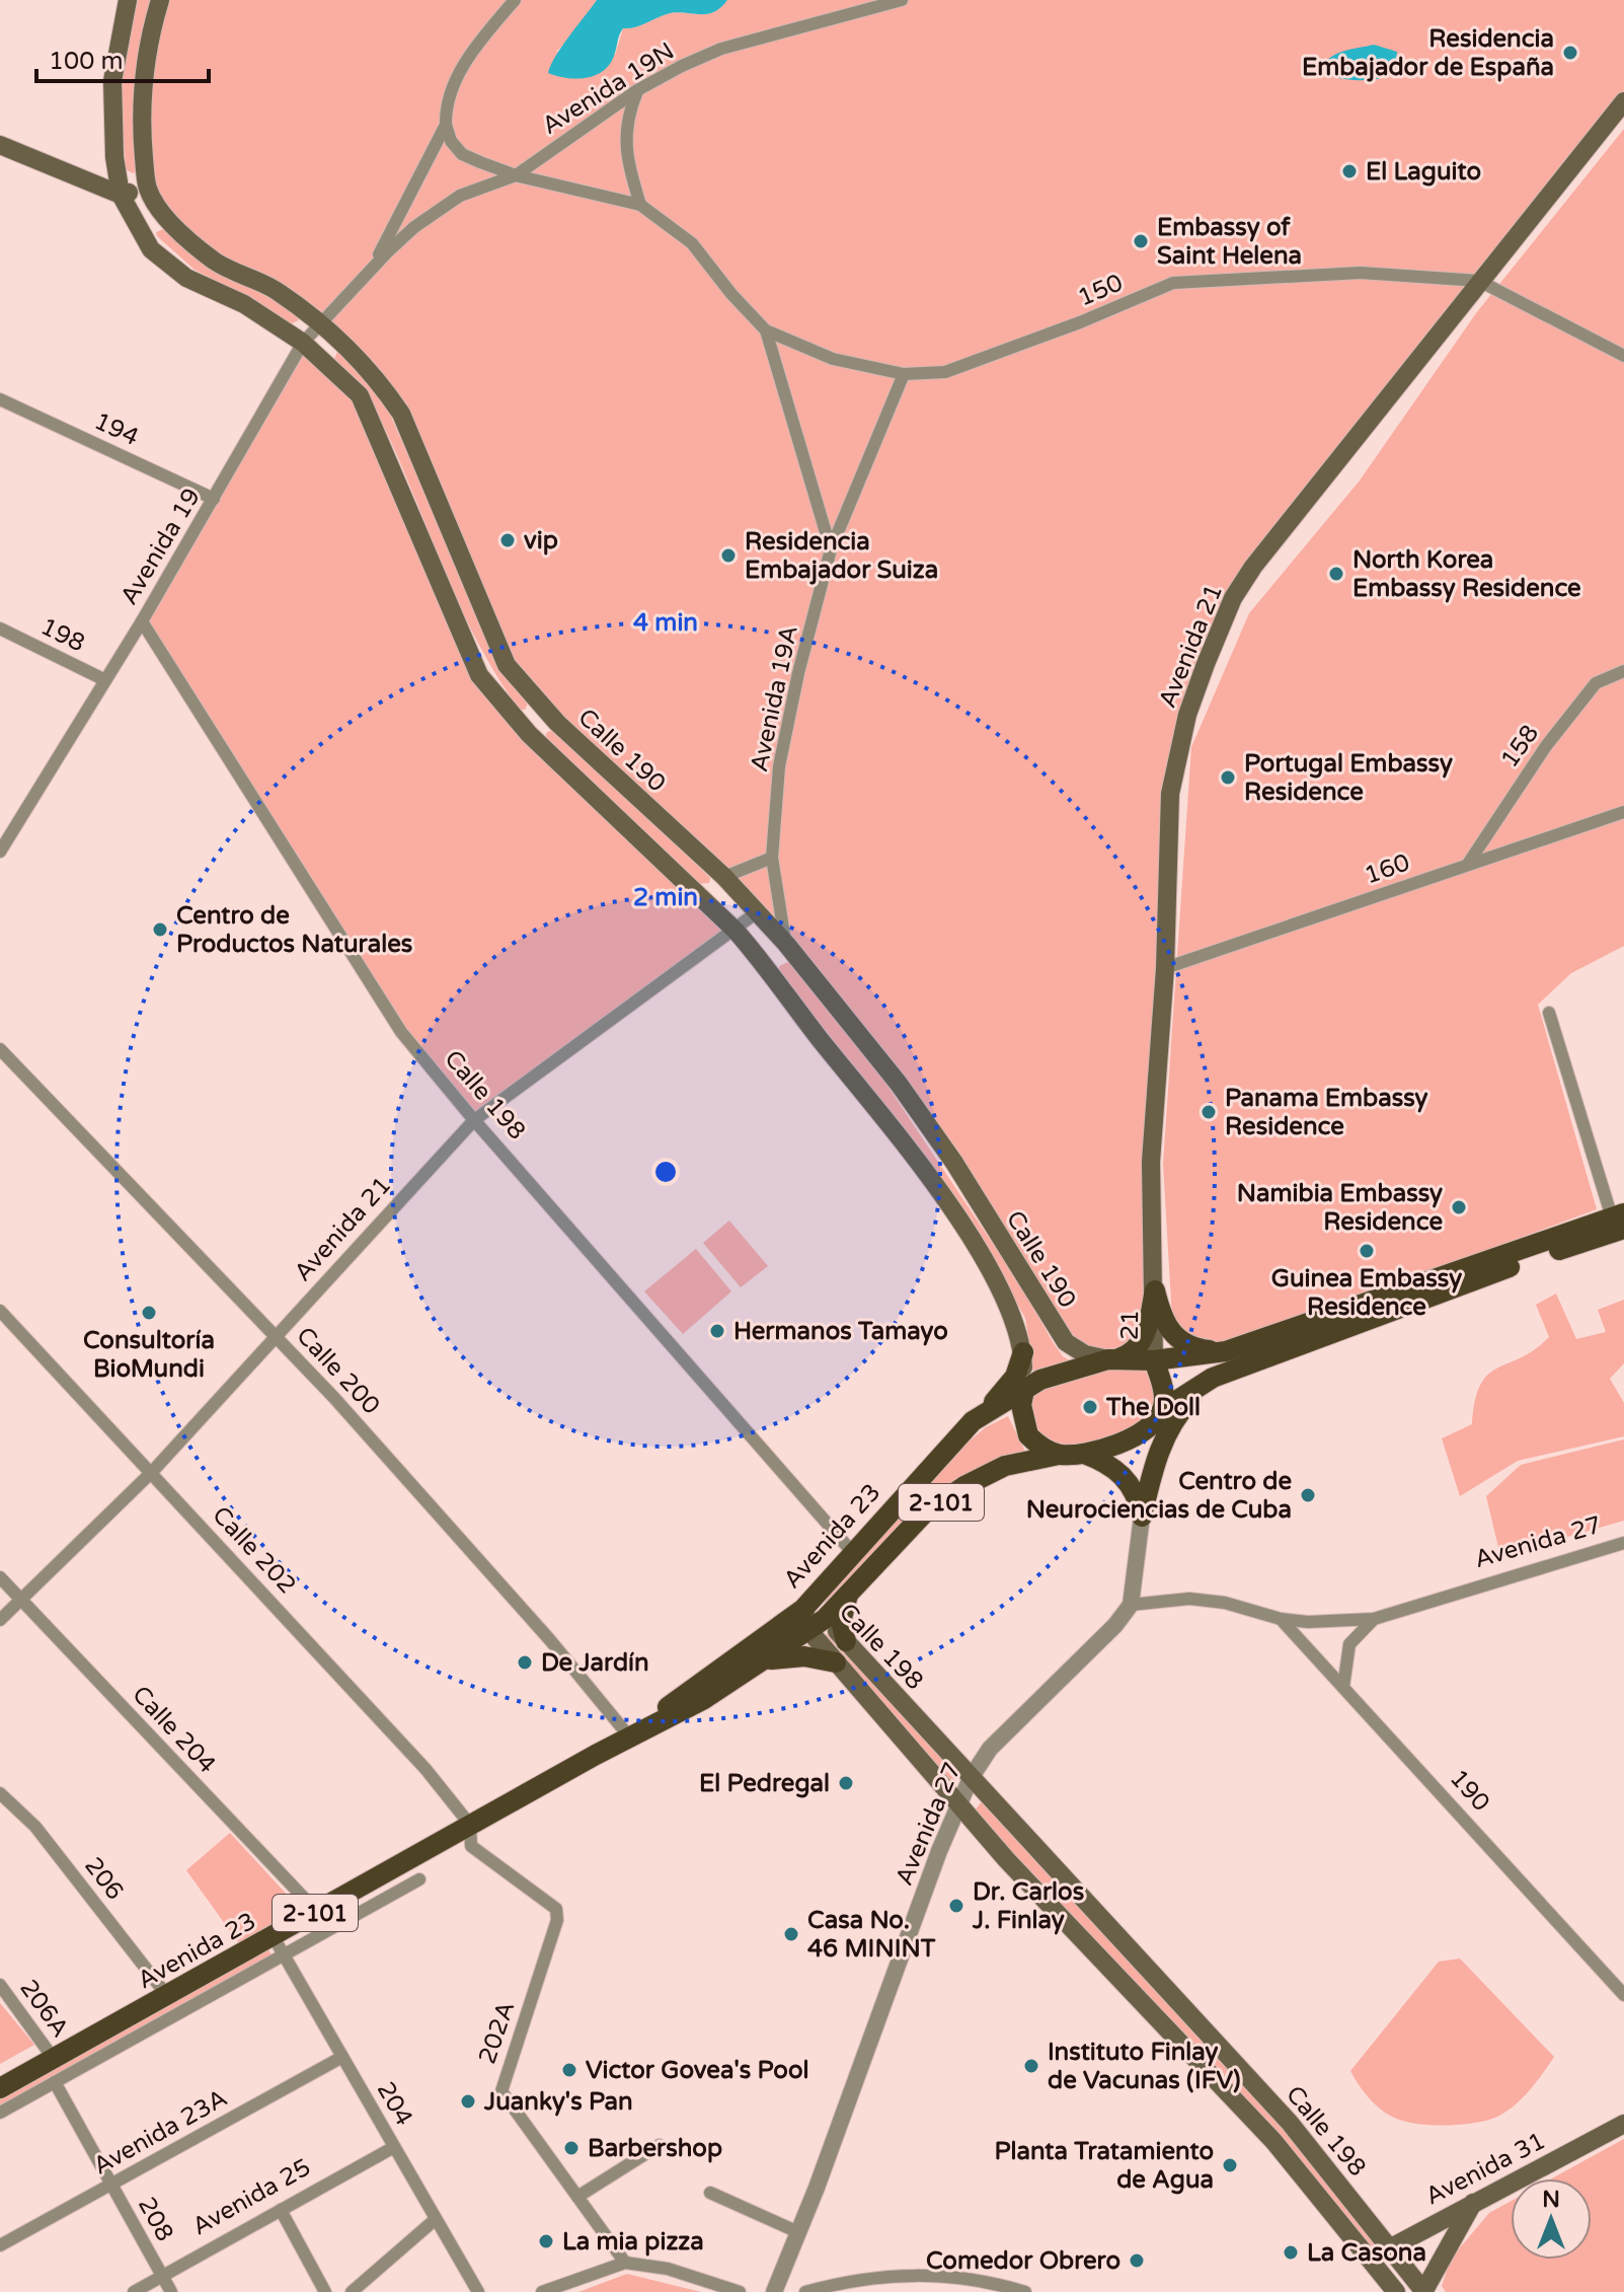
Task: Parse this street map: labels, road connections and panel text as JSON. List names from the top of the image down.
{
  "streets": {
    "main road": [
      "Avenida 21",
      "Calle 190",
      "Calle 198",
      "21",
      "2-101",
      "Avenida 23",
      "Avenida 31"
    ],
    "street": [
      "Avenida 19N",
      "150",
      "194",
      "Avenida 19",
      "198",
      "Avenida 19A",
      "158",
      "160",
      "Calle 200",
      "Avenida 27",
      "Calle 202",
      "Calle 204",
      "190",
      "206",
      "206A",
      "202A",
      "204",
      "Avenida 23A",
      "Avenida 25",
      "208"
    ]
  },
  "crossings": [
    ["Avenida 19N", "150"],
    ["Avenida 19N", "Avenida 19"],
    ["150", "Avenida 21"],
    ["150", "Avenida 19A"],
    ["194", "Avenida 19"],
    ["Avenida 19", "198"],
    ["Avenida 19", "Calle 190"],
    ["Avenida 19", "Calle 198"],
    ["Avenida 21", "Calle 190"],
    ["Avenida 21", "160"],
    ["Avenida 21", "Calle 198"],
    ["Avenida 21", "21"],
    ["Avenida 21", "Calle 200"],
    ["Avenida 21", "Calle 202"],
    ["Avenida 21", "Calle 204"],
    ["Avenida 19A", "Calle 190"],
    ["158", "160"],
    ["Calle 190", "Avenida 23"],
    ["Calle 198", "Avenida 23"],
    ["Calle 198", "Avenida 27"],
    ["Calle 198", "Avenida 31"],
    ["Calle 200", "Avenida 23"],
    ["Avenida 23", "Calle 202"],
    ["Avenida 23", "Calle 204"],
    ["Avenida 23", "206"],
    ["Avenida 23", "206A"],
    ["Avenida 23", "202A"],
    ["Avenida 23", "204"],
    ["Avenida 27", "190"],
    ["Calle 202", "202A"],
    ["204", "Avenida 23A"],
    ["204", "Avenida 25"],
    ["Avenida 23A", "208"],
    ["Avenida 25", "208"]
  ],
  "places": [
    "Residencia Embajador de España",
    "El Laguito",
    "Embassy of Saint Helena",
    "vip",
    "Residencia Embajador Suiza",
    "North Korea Embassy Residence",
    "Portugal Embassy Residence",
    "Centro de Productos Naturales",
    "Panama Embassy Residence",
    "Namibia Embassy Residence",
    "Guinea Embassy Residence",
    "Consultoría BioMundi",
    "Hermanos Tamayo",
    "The Doll",
    "Centro de Neurociencias de Cuba",
    "De Jardín",
    "El Pedregal",
    "Dr. Carlos J. Finlay",
    "Casa No. 46 MININT",
    "Instituto Finlay de Vacunas (IFV)",
    "Victor Govea's Pool",
    "Juanky's Pan",
    "Barbershop",
    "Planta Tratamiento de Agua",
    "La mia pizza",
    "La Casona",
    "Comedor Obrero"
  ],
  "scale_bar": "100 m",
  "north": "top",
  "rings": ["4 min", "2 min"]
}
